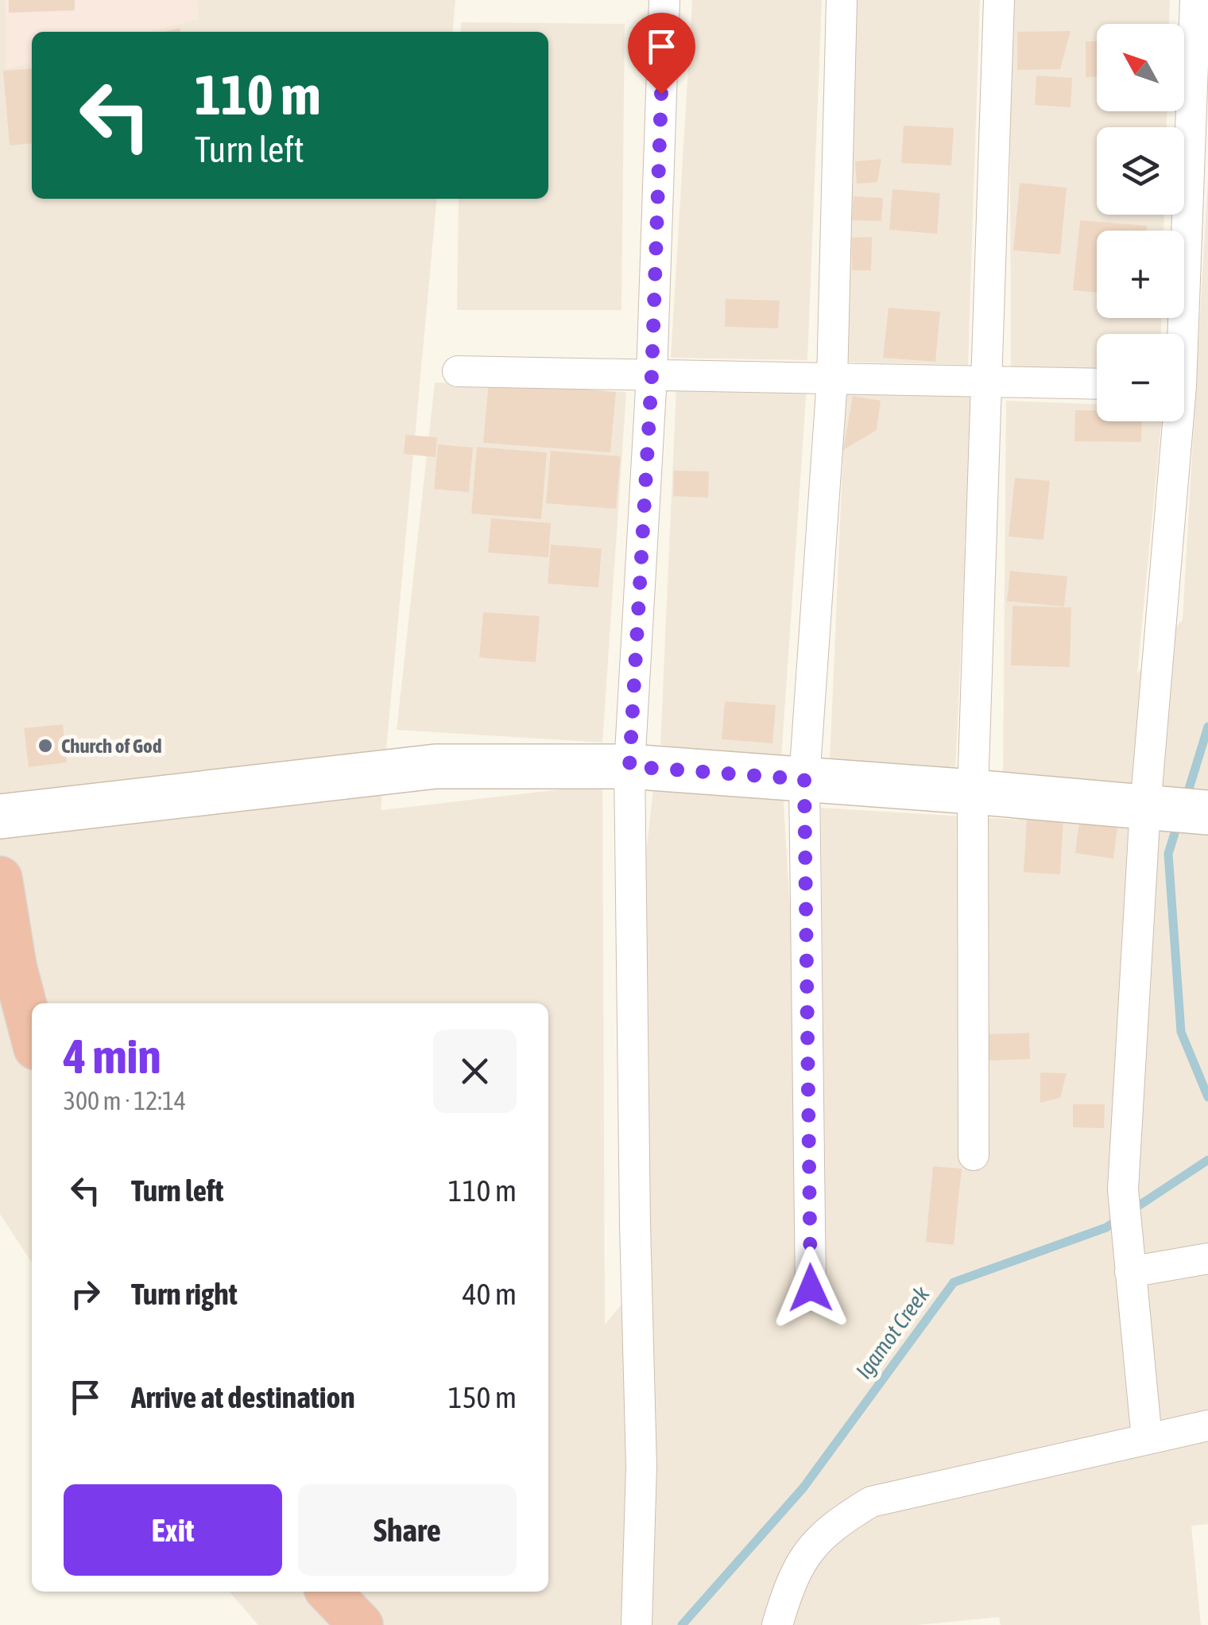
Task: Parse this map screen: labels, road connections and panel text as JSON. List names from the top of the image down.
{
  "water": ["Igamot Creek"],
  "places": ["Church of God"],
  "north": "top left",
  "page": {
    "map_buttons": ["+", "−"],
    "turn": ["110 m", "Turn left"],
    "heading": ["4 min", "300 m · 12:14"],
    "list": [
      {
        "name": "Turn left",
        "value": "110 m"
      },
      {
        "name": "Turn right",
        "value": "40 m"
      },
      {
        "name": "Arrive at destination",
        "value": "150 m"
      }
    ],
    "buttons": ["Exit", "Share"]
  }
}
